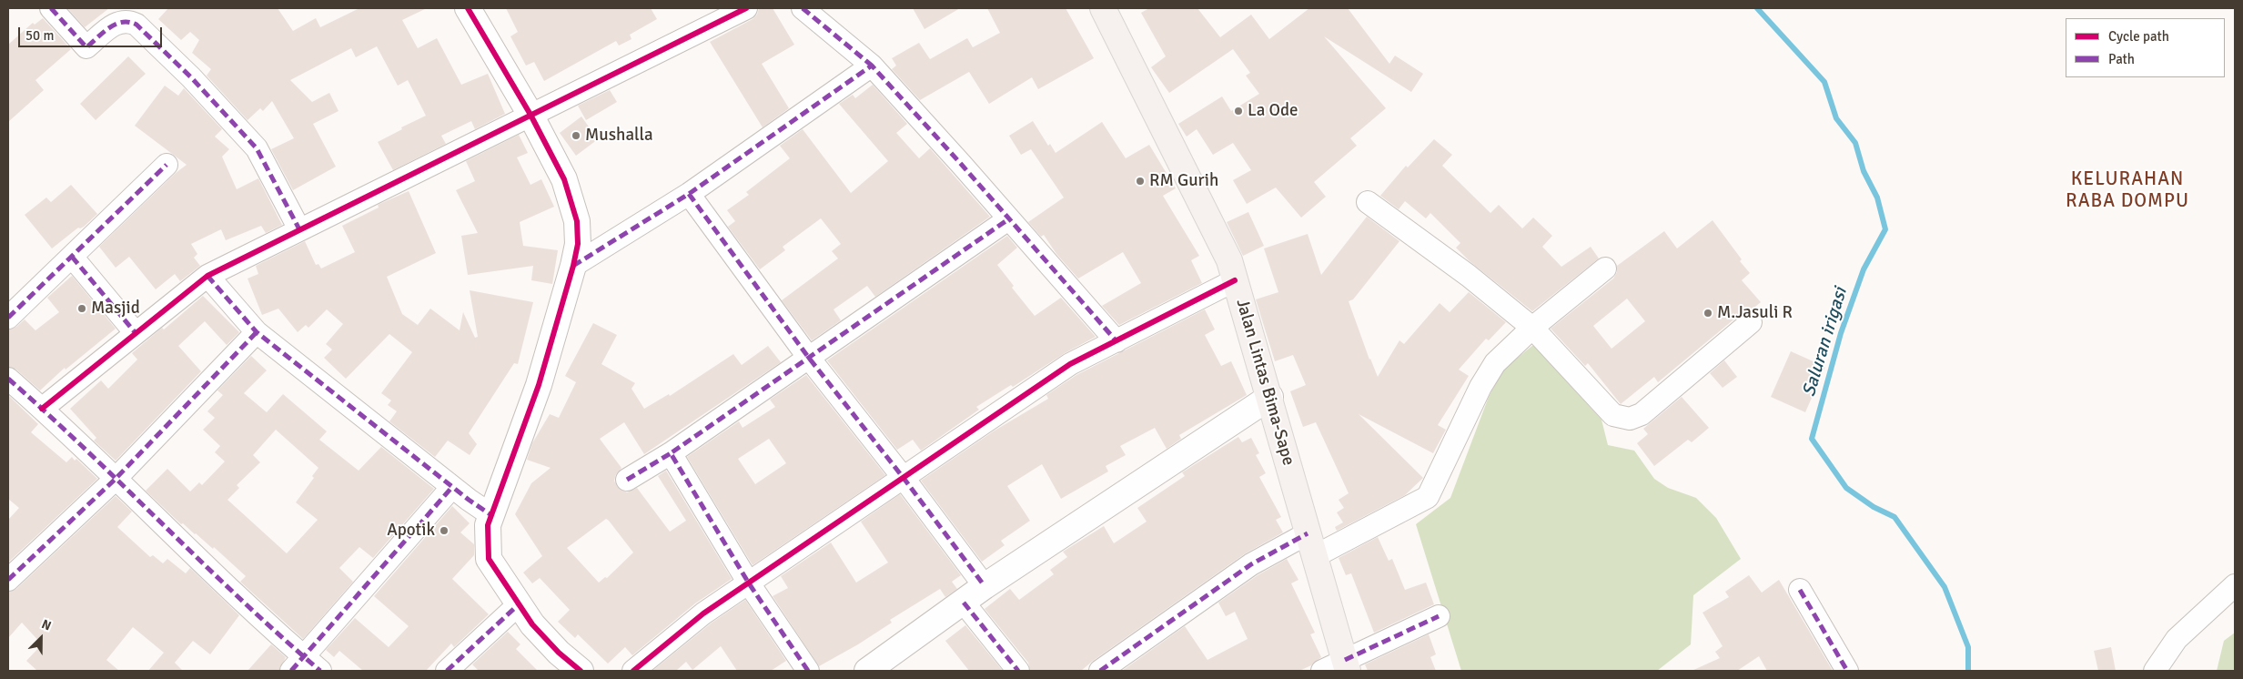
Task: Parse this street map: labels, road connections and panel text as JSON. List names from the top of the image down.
{
  "streets": {
    "highway": ["Jalan Lintas Bima-Sape"]
  },
  "districts": ["KELURAHAN RABA DOMPU"],
  "water": ["Saluran irigasi"],
  "places": [
    "La Ode",
    "Mushalla",
    "RM Gurih",
    "Masjid",
    "M.Jasuli R",
    "Apotik"
  ],
  "legend": ["Cycle path", "Path"],
  "scale_bar": "50 m",
  "north": "top right"
}
